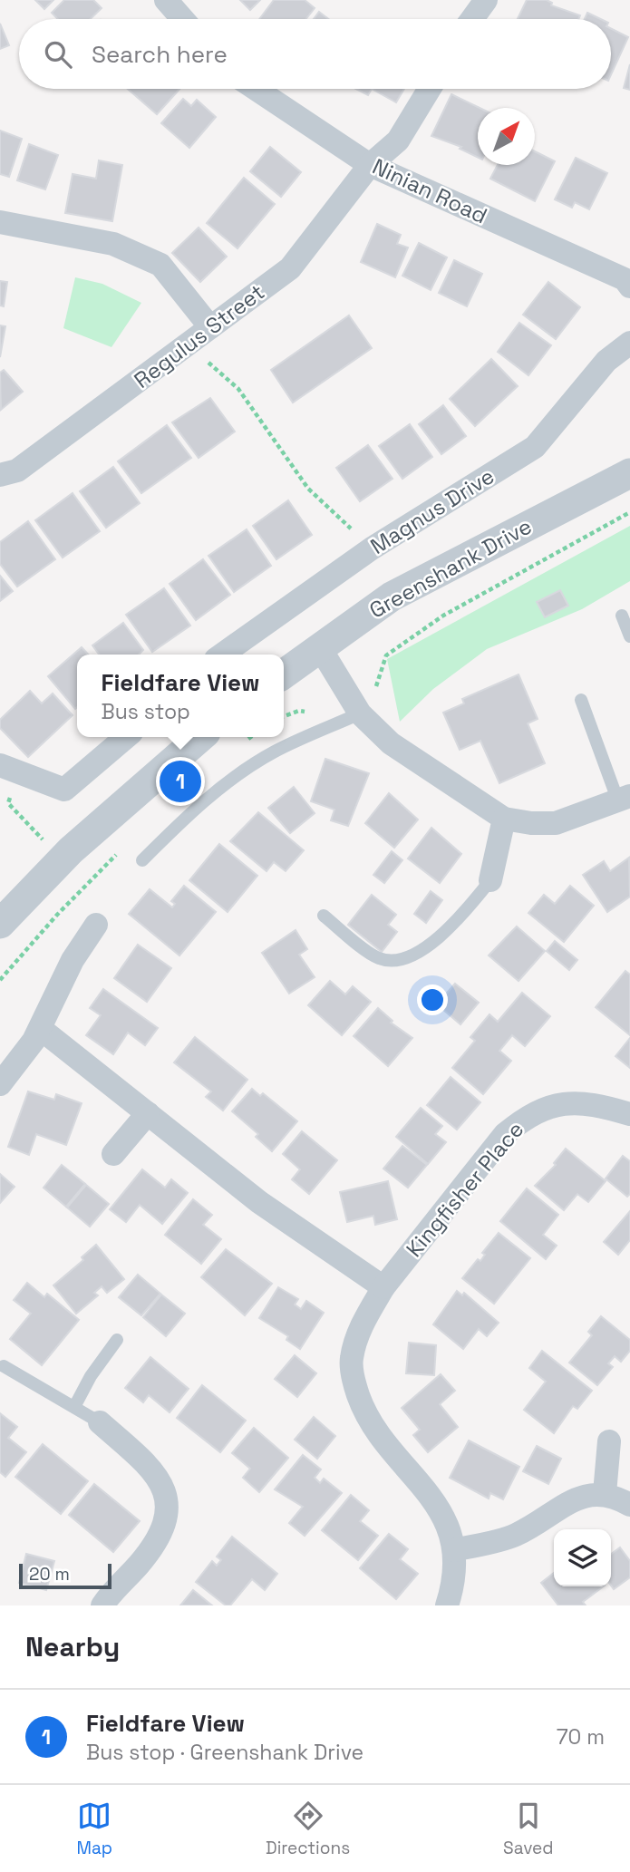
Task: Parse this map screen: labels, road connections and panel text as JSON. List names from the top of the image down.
{
  "streets": {
    "street": [
      "Ninian Road",
      "Regulus Street",
      "Magnus Drive",
      "Greenshank Drive",
      "Kingfisher Place"
    ]
  },
  "crossings": [
    ["Ninian Road", "Regulus Street"]
  ],
  "scale_bar": "20 m",
  "north": "top right",
  "page": {
    "search": "Search here",
    "popup": ["Fieldfare View", "Bus stop"],
    "pins": "1",
    "scale": "20 m",
    "heading": "Nearby",
    "list": [
      {
        "mark": "1",
        "name": "Fieldfare View",
        "note": "Bus stop · Greenshank Drive",
        "value": "70 m"
      }
    ],
    "nav": ["Map", "Directions", "Saved"]
  }
}
